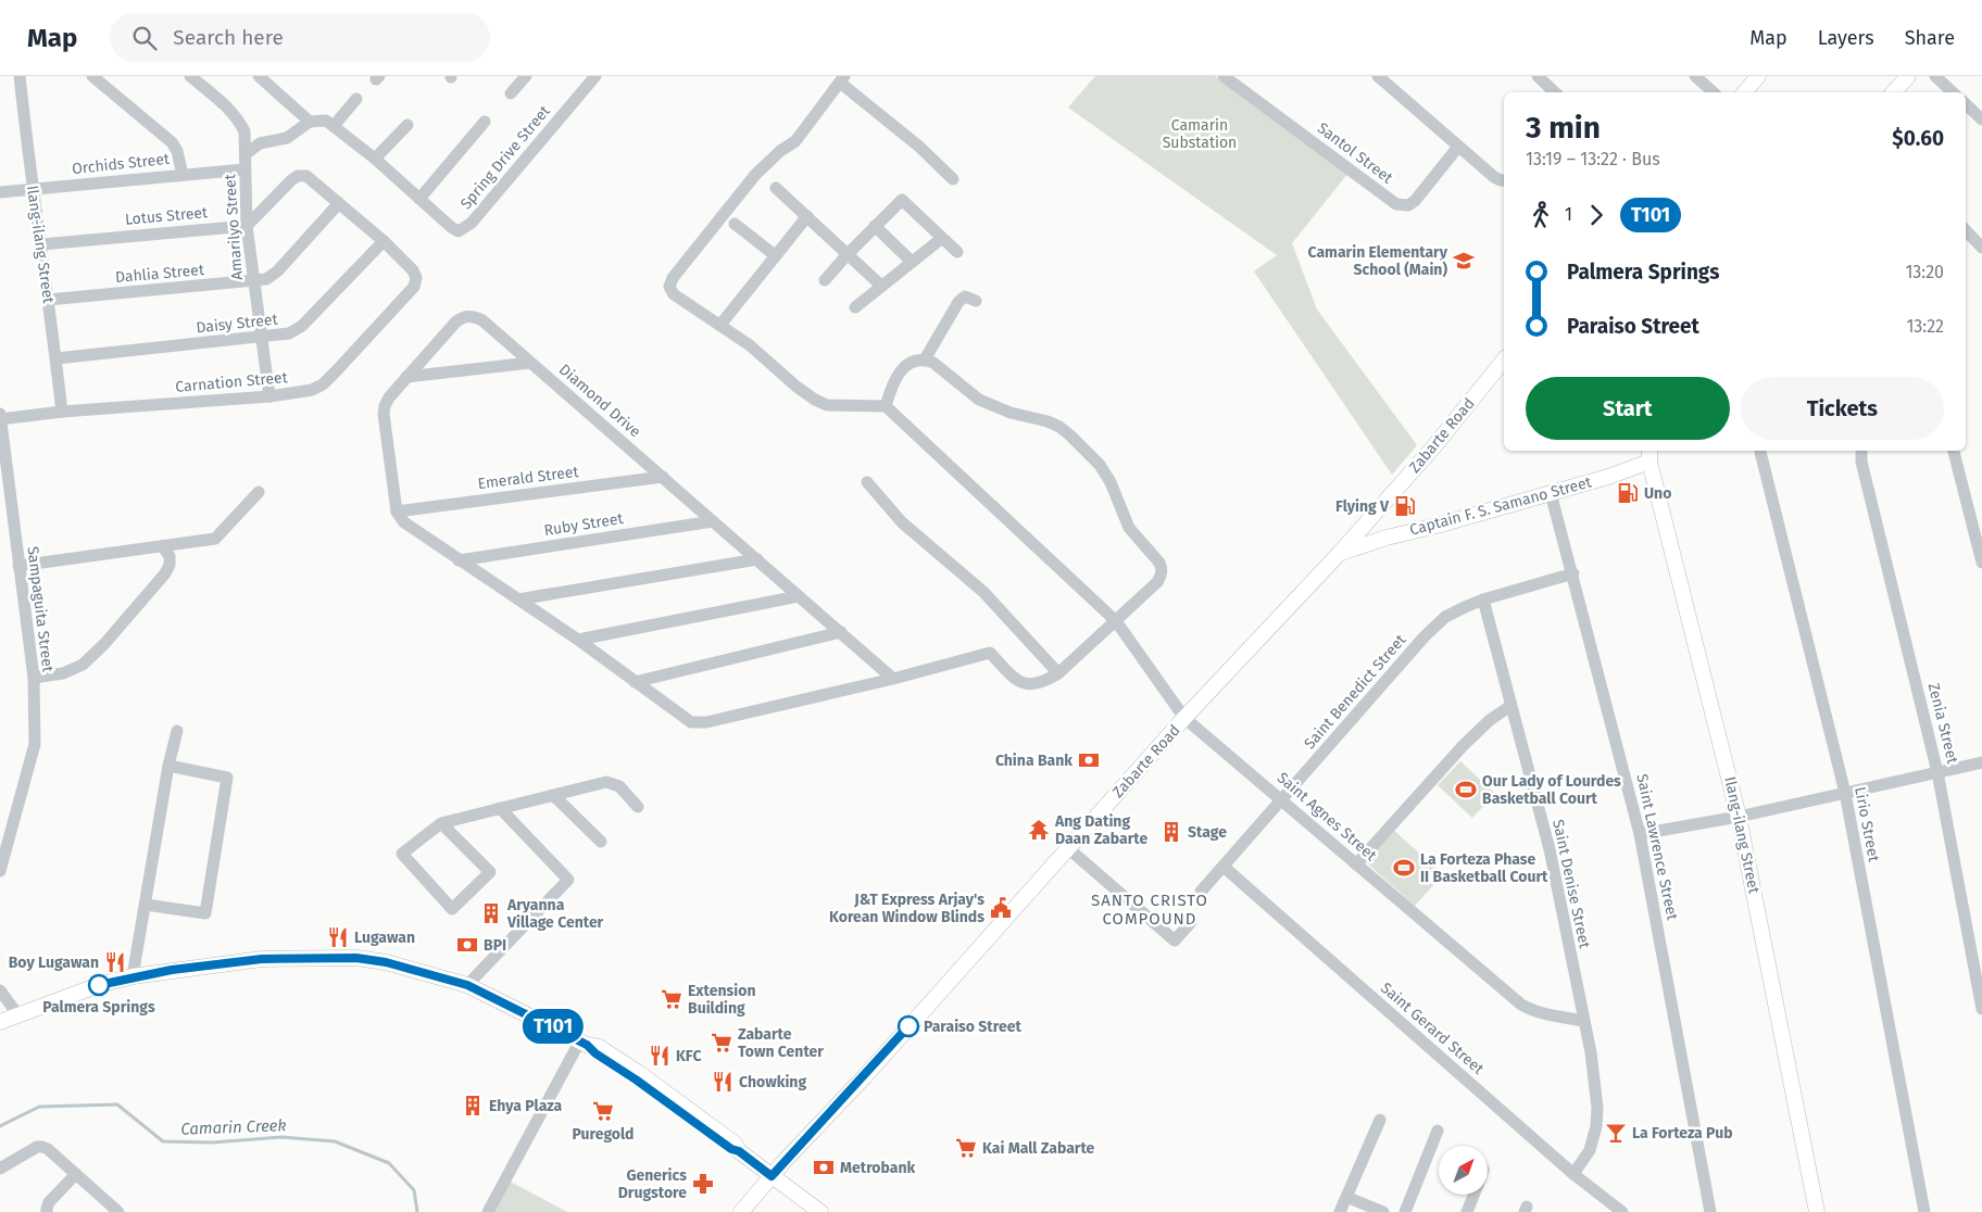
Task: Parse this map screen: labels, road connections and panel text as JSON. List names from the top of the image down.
{
  "streets": {
    "main road": ["Ilang-ilang Street", "Zabarte Road", "Captain F. S. Samano Street"],
    "street": [
      "Santol Street",
      "Spring Drive Street",
      "Orchids Street",
      "Lotus Street",
      "Amarilyo Street",
      "Dahlia Street",
      "Daisy Street",
      "Carnation Street",
      "Diamond Drive",
      "Emerald Street",
      "Ruby Street",
      "Sampaguita Street",
      "Saint Benedict Street",
      "Zenia Street",
      "Saint Agnes Street",
      "Lirio Street",
      "Saint Lawrence Street",
      "Saint Denise Street",
      "Saint Gerard Street"
    ]
  },
  "crossings": [
    ["Orchids Street", "Amarilyo Street"],
    ["Orchids Street", "Ilang-ilang Street"],
    ["Lotus Street", "Amarilyo Street"],
    ["Lotus Street", "Ilang-ilang Street"],
    ["Amarilyo Street", "Dahlia Street"],
    ["Amarilyo Street", "Daisy Street"],
    ["Amarilyo Street", "Carnation Street"],
    ["Ilang-ilang Street", "Dahlia Street"],
    ["Ilang-ilang Street", "Daisy Street"],
    ["Ilang-ilang Street", "Carnation Street"],
    ["Ilang-ilang Street", "Captain F. S. Samano Street"],
    ["Daisy Street", "Carnation Street"],
    ["Carnation Street", "Sampaguita Street"],
    ["Diamond Drive", "Emerald Street"],
    ["Diamond Drive", "Ruby Street"],
    ["Zabarte Road", "Captain F. S. Samano Street"],
    ["Zabarte Road", "Saint Agnes Street"],
    ["Captain F. S. Samano Street", "Saint Lawrence Street"],
    ["Saint Benedict Street", "Saint Agnes Street"],
    ["Saint Benedict Street", "Saint Lawrence Street"],
    ["Saint Benedict Street", "Saint Denise Street"],
    ["Saint Benedict Street", "Saint Gerard Street"],
    ["Saint Agnes Street", "Saint Denise Street"],
    ["Saint Denise Street", "Saint Gerard Street"]
  ],
  "districts": ["SANTO CRISTO COMPOUND"],
  "water": ["Camarin Creek"],
  "parks": ["Camarin Substation"],
  "places": {
    "school or university": ["Camarin Elementary School (Main)"],
    "fuel station": ["Uno", "Flying V"],
    "bank": ["China Bank", "BPI", "Metrobank"],
    "sports": ["Our Lady of Lourdes Basketball Court", "La Forteza Phase II Basketball Court"],
    "temple": ["Ang Dating Daan Zabarte"],
    "building": ["Stage", "Aryanna Village Center", "Ehya Plaza"],
    "public building": ["J&T Express Arjay's Korean Window Blinds"],
    "restaurant": [
      "Lugawan",
      "Boy Lugawan",
      "KFC",
      "Chowking"
    ],
    "other": ["Palmera Springs", "Paraiso Street"],
    "supermarket": [
      "Extension Building",
      "Zabarte Town Center",
      "Puregold",
      "Kai Mall Zabarte"
    ],
    "bar": ["La Forteza Pub"],
    "pharmacy": ["Generics Drugstore"]
  },
  "lines": ["bus line T101"],
  "north": "top right",
  "page": {
    "header": "Map",
    "search": "Search here",
    "nav": ["Map", "Layers", "Share"],
    "on_map": "T101",
    "heading": ["3 min", "13:19 – 13:22 · Bus", "$0.60"],
    "legs": ["1", "T101"],
    "list": [
      {
        "name": "Palmera Springs",
        "value": "13:20"
      },
      {
        "name": "Paraiso Street",
        "value": "13:22"
      }
    ],
    "buttons": ["Start", "Tickets"]
  }
}
